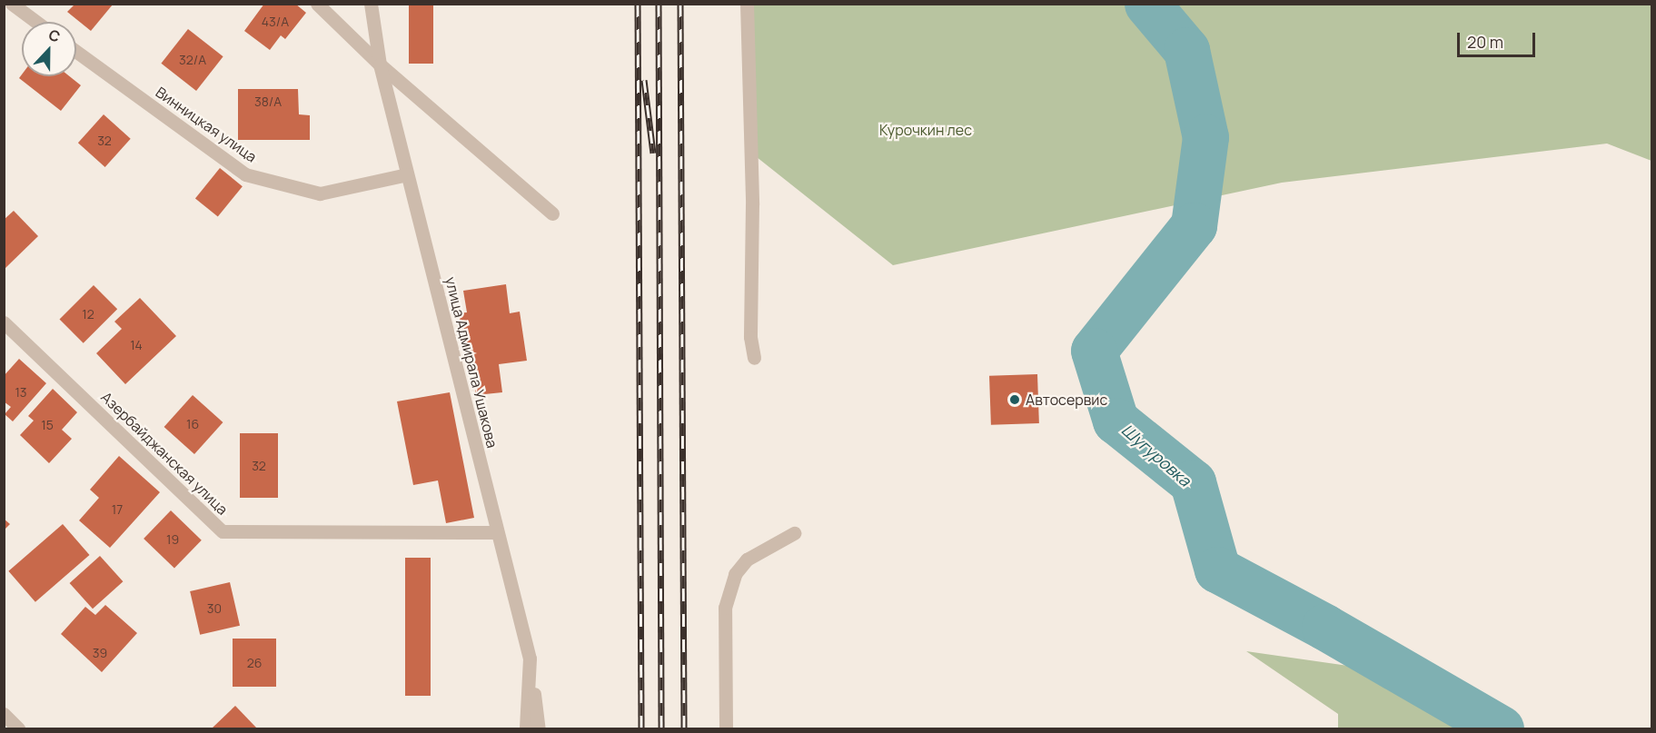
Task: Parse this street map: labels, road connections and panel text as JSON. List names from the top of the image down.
{
  "streets": {
    "street": ["Винницкая улица", "улица Адмирала Ушакова", "Азербайджанская улица"]
  },
  "crossings": [
    ["Винницкая улица", "улица Адмирала Ушакова"],
    ["улица Адмирала Ушакова", "Азербайджанская улица"]
  ],
  "water": ["Шугуровка"],
  "parks": ["Курочкин лес"],
  "places": ["Автосервис"],
  "house_numbers": [
    "43/А",
    "32/А",
    "38/А",
    "32",
    "12",
    "14",
    "13",
    "16",
    "15",
    "32",
    "17",
    "19",
    "30",
    "39",
    "26"
  ],
  "scale_bar": "20 m",
  "north": "top"
}
